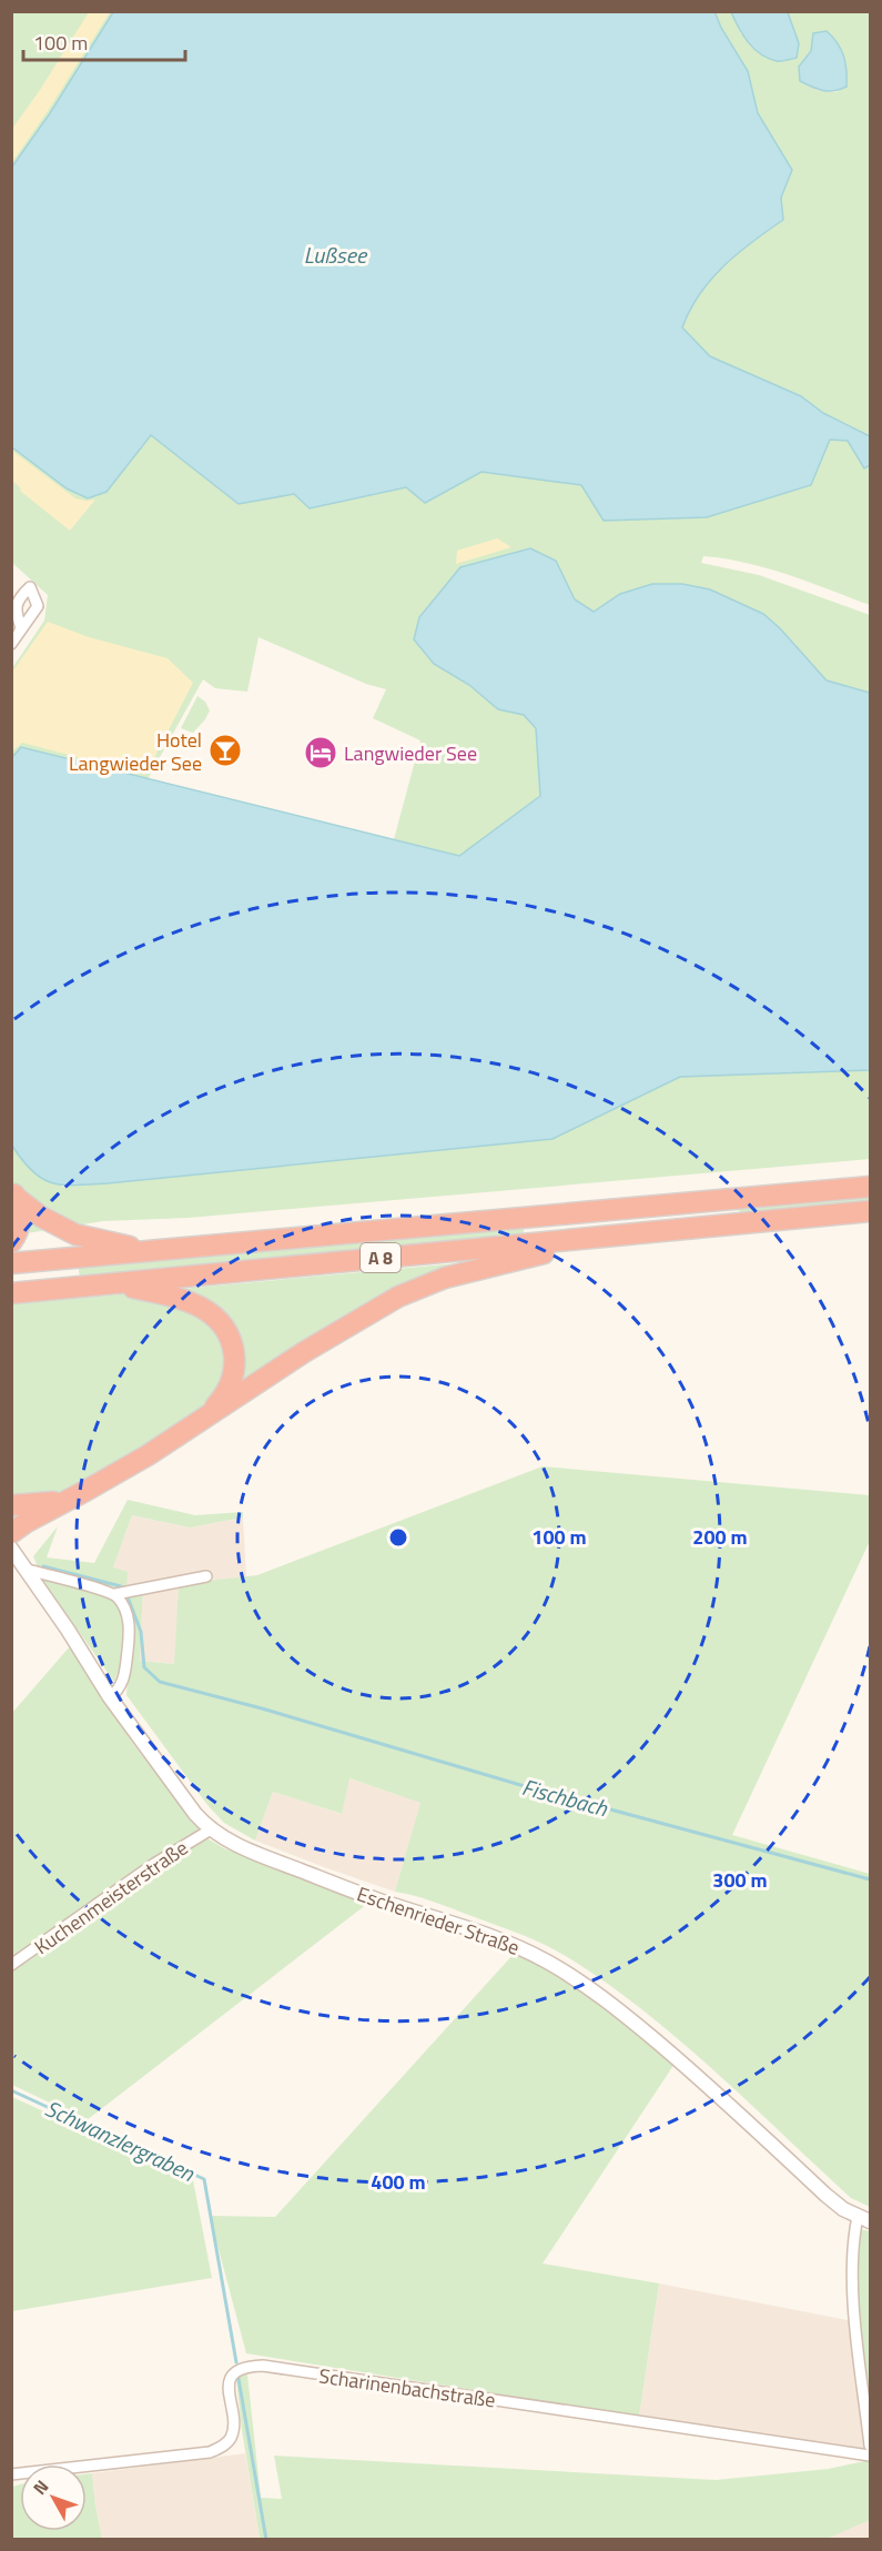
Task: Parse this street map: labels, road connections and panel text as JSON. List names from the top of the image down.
{
  "streets": {
    "highway": ["A 8"],
    "street": ["Kuchenmeisterstraße", "Eschenrieder Straße", "Scharinenbachstraße"]
  },
  "crossings": [
    ["Kuchenmeisterstraße", "Eschenrieder Straße"]
  ],
  "water": ["Lußsee", "Fischbach", "Schwanzlergraben"],
  "places": {
    "bar": ["Hotel Langwieder See"],
    "hotel": ["Langwieder See"]
  },
  "scale_bar": "100 m",
  "north": "top left",
  "rings": [
    "100 m",
    "200 m",
    "300 m",
    "400 m"
  ]
}
